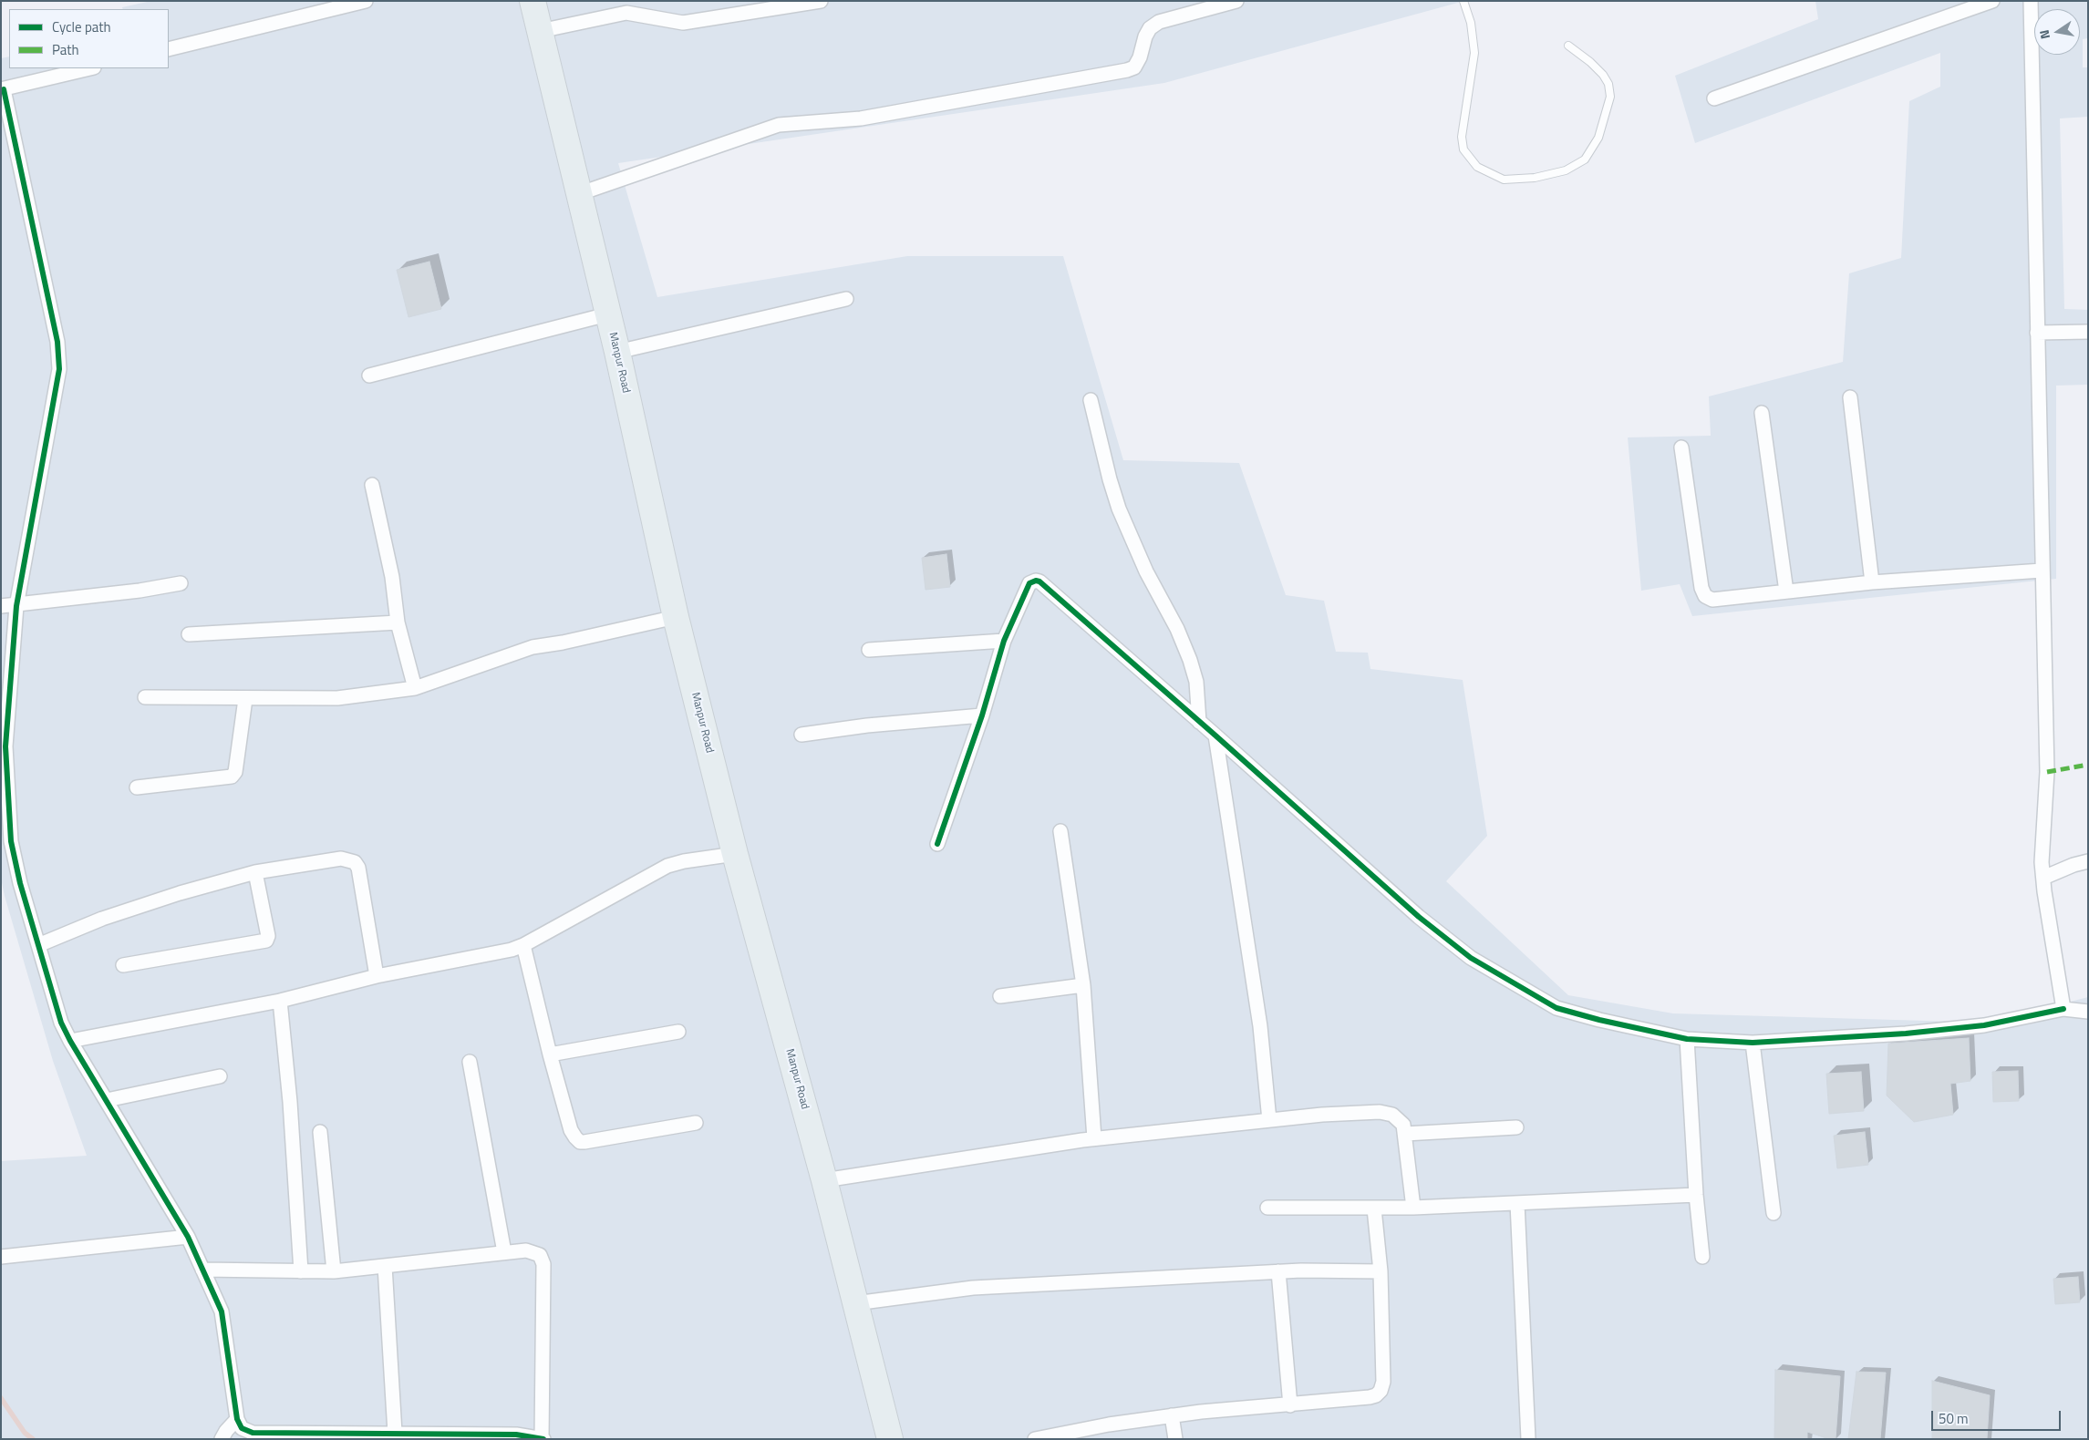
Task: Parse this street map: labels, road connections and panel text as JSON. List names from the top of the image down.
{
  "streets": {
    "highway": ["Manpur Road"]
  },
  "legend": ["Cycle path", "Path"],
  "scale_bar": "50 m",
  "north": "left"
}
